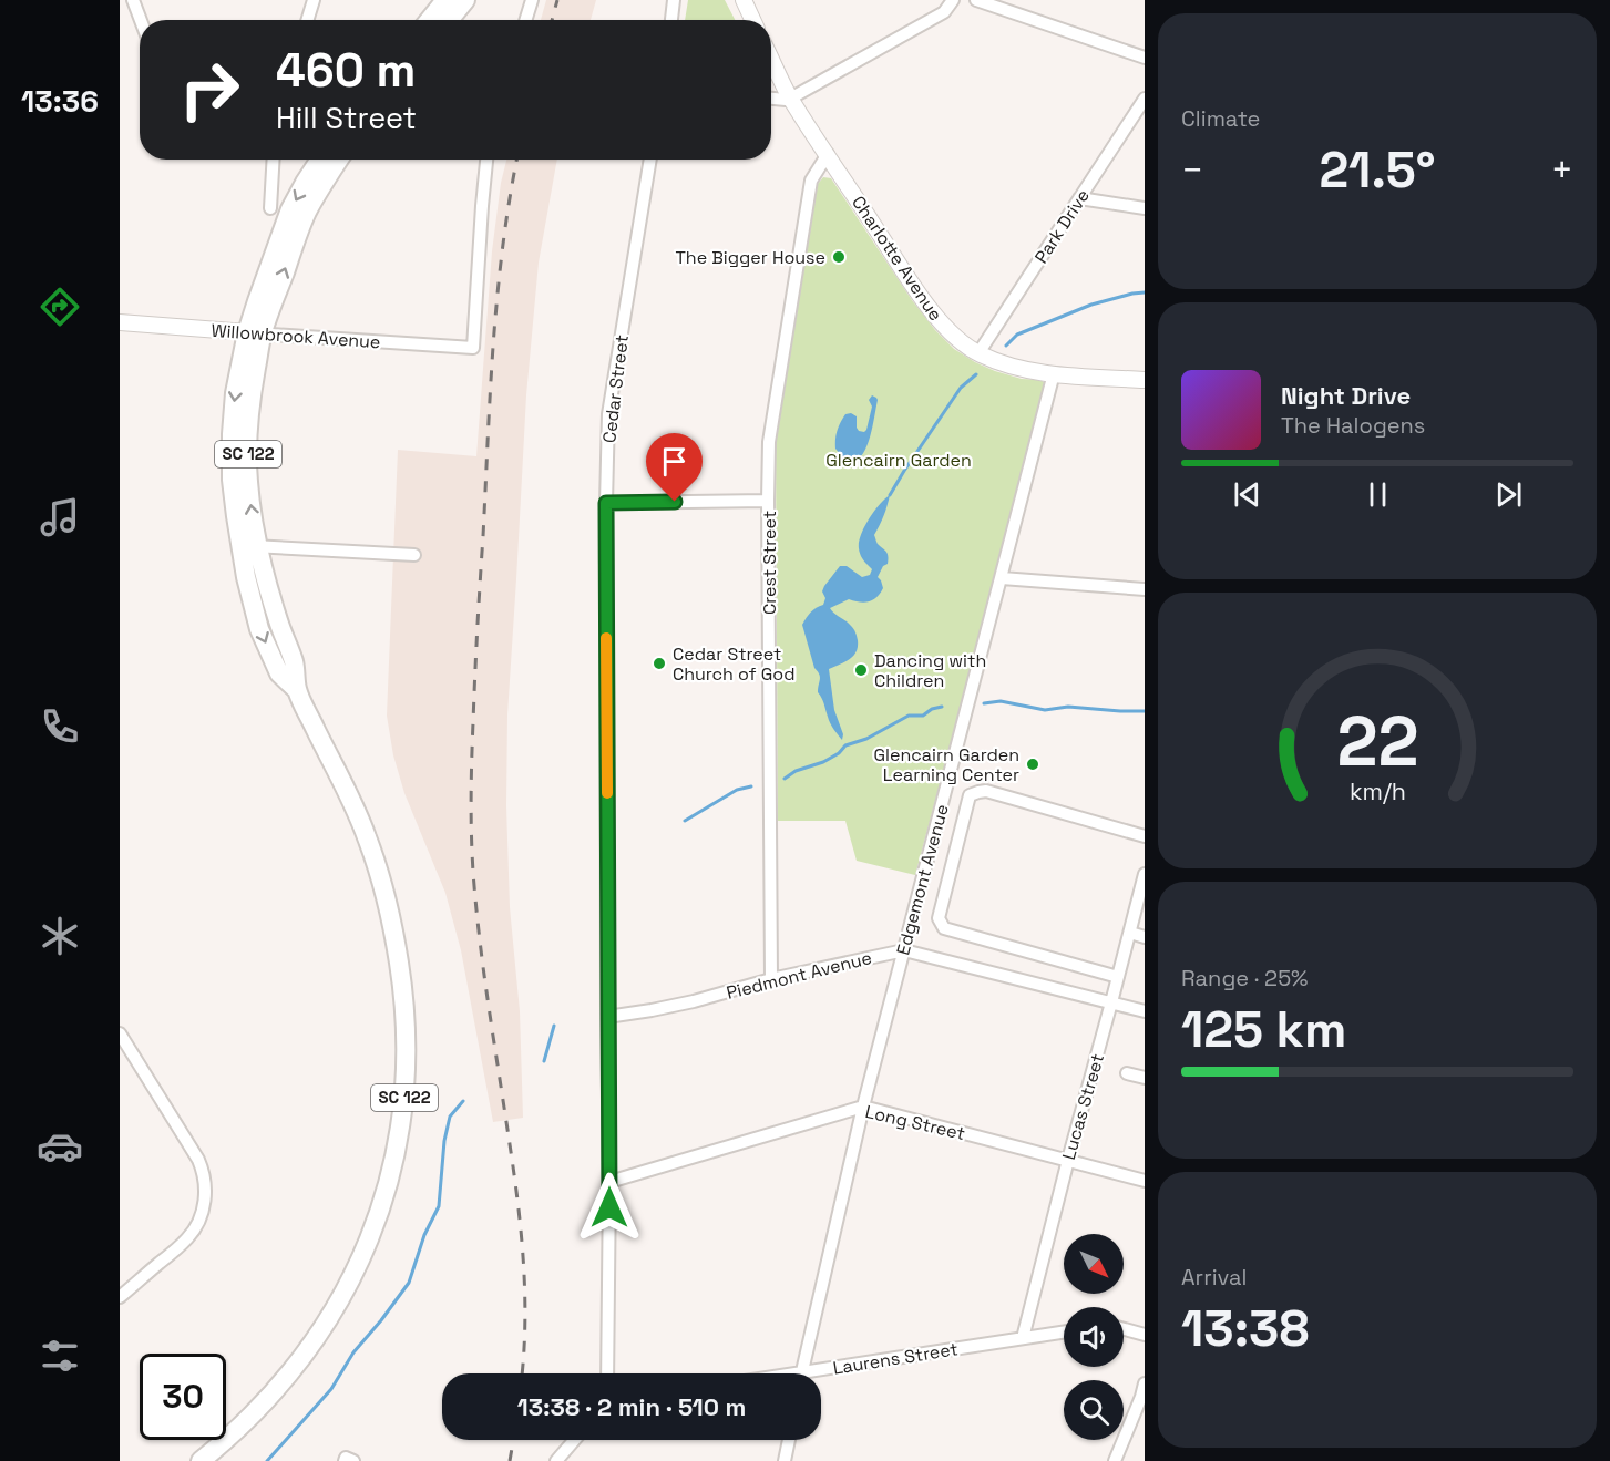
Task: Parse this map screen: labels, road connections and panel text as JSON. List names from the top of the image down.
{
  "streets": {
    "main road": ["SC 122"],
    "street": [
      "Park Drive",
      "Charlotte Avenue",
      "Willowbrook Avenue",
      "Cedar Street",
      "Crest Street",
      "Edgemont Avenue",
      "Piedmont Avenue",
      "Lucas Street",
      "Long Street",
      "Laurens Street"
    ]
  },
  "crossings": [
    ["Park Drive", "Charlotte Avenue"],
    ["Charlotte Avenue", "Crest Street"],
    ["Charlotte Avenue", "Edgemont Avenue"],
    ["Willowbrook Avenue", "SC 122"],
    ["Cedar Street", "Piedmont Avenue"],
    ["Cedar Street", "Long Street"],
    ["Crest Street", "Piedmont Avenue"],
    ["Edgemont Avenue", "Piedmont Avenue"],
    ["Edgemont Avenue", "Long Street"],
    ["Piedmont Avenue", "Lucas Street"],
    ["Lucas Street", "Long Street"],
    ["Lucas Street", "Laurens Street"]
  ],
  "parks": ["Glencairn Garden"],
  "places": [
    "The Bigger House",
    "Cedar Street Church of God",
    "Dancing with Children",
    "Glencairn Garden Learning Center"
  ],
  "north": "bottom right",
  "page": {
    "tabs": "13:36",
    "tile": [
      "Climate",
      ["Range · 25%", "125 km"],
      ["Arrival", "13:38"]
    ],
    "turn": ["460 m", "Hill Street"],
    "heat": ["−", "21.5°", "+"],
    "song": ["Night Drive", "The Halogens"],
    "limit": "30",
    "trip": "13:38 · 2 min · 510 m",
    "gauge": ["22", "km/h"]
  }
}
